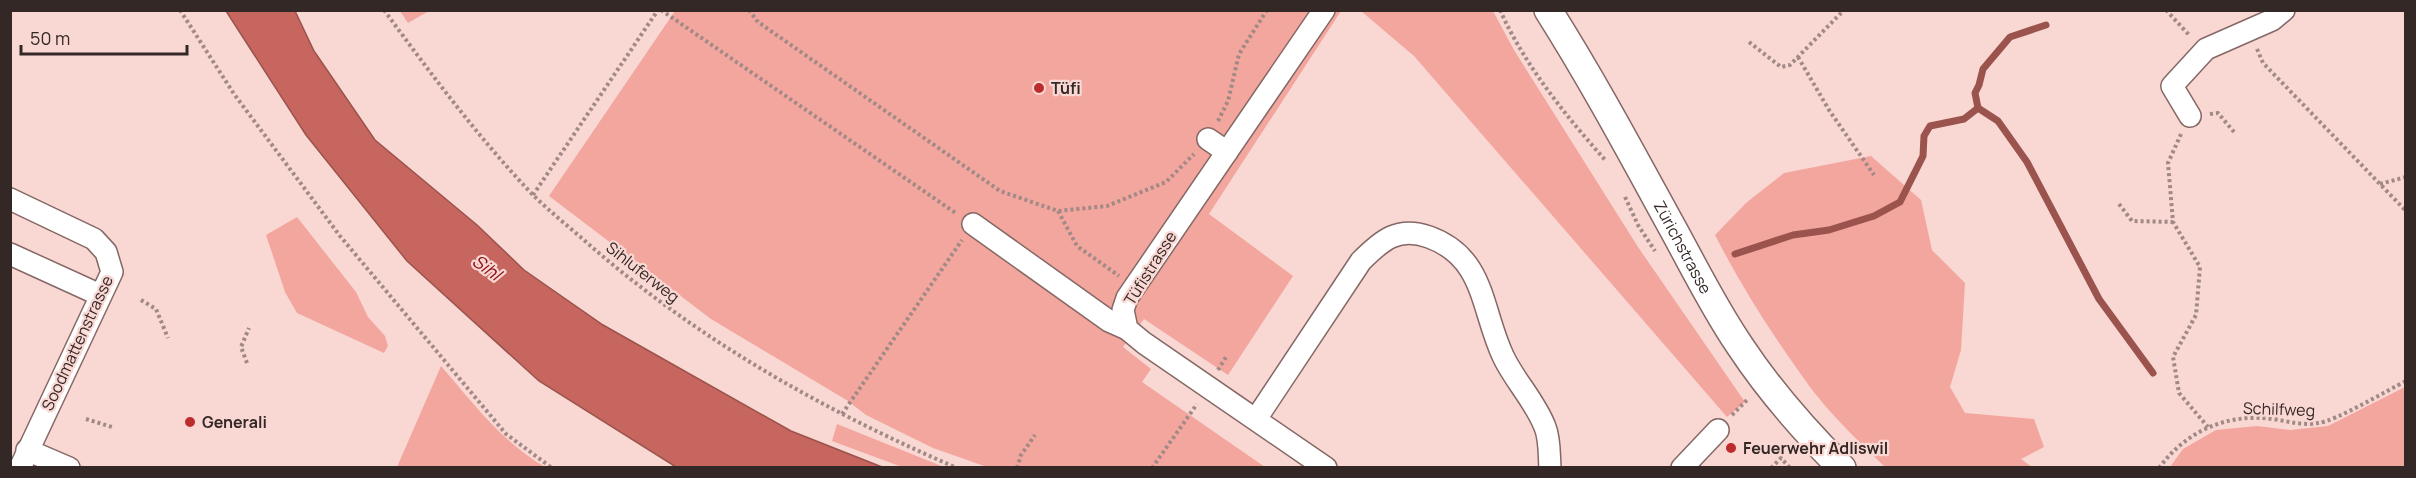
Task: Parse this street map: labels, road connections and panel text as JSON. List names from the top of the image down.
{
  "streets": {
    "main road": ["Zürichstrasse"],
    "street": ["Tüfistrasse", "Soodmattenstrasse"],
    "path": ["Sihluferweg", "Schilfweg"]
  },
  "water": ["Sihl"],
  "places": ["Tüfi", "Generali", "Feuerwehr Adliswil"],
  "scale_bar": "50 m"
}
